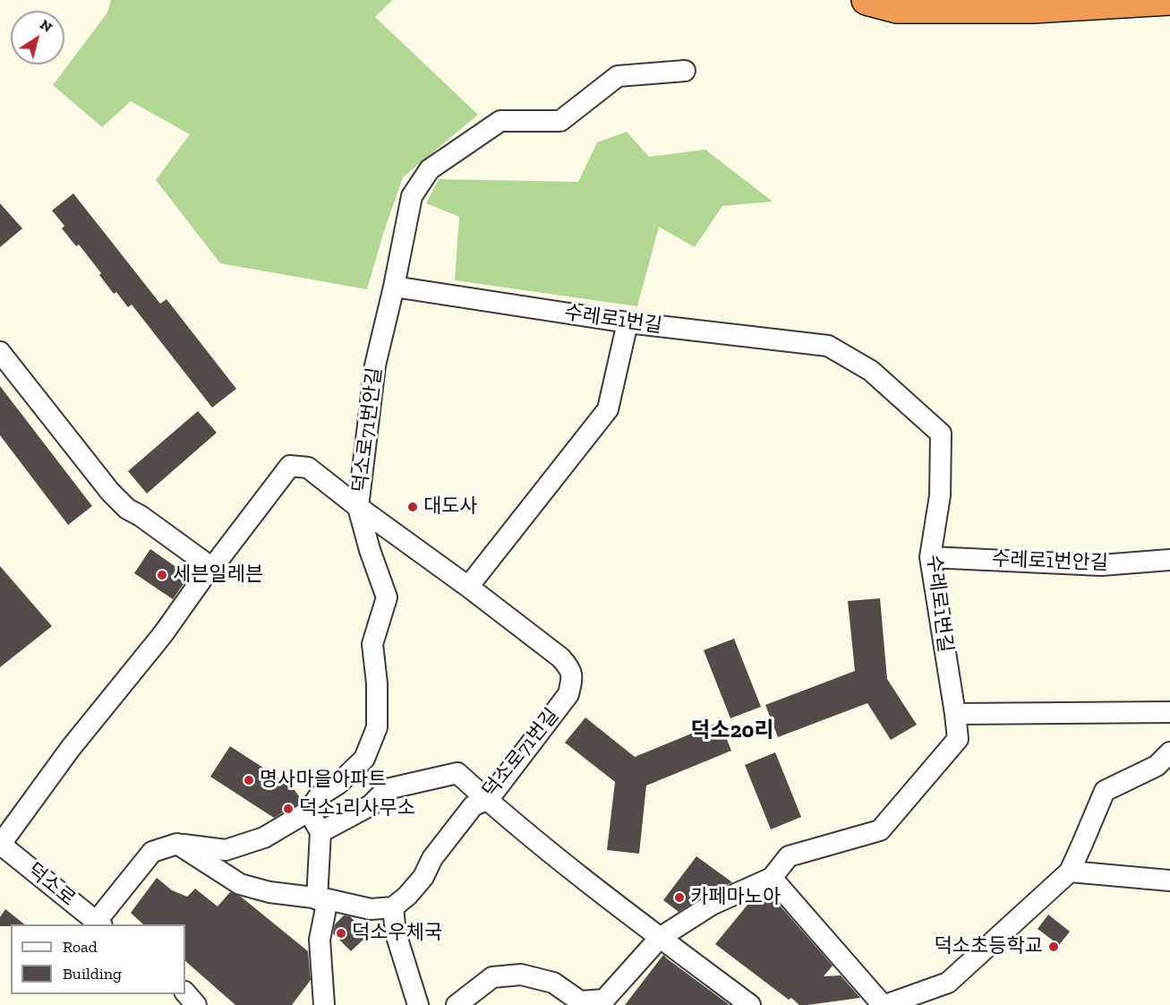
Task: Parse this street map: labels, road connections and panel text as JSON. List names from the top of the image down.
{
  "streets": {
    "street": [
      "수레로1번길",
      "덕소로71번안길",
      "수레로1번안길",
      "덕소로71번길",
      "덕소로"
    ]
  },
  "crossings": [
    ["수레로1번길", "덕소로71번안길"],
    ["수레로1번길", "수레로1번안길"],
    ["덕소로71번안길", "덕소로71번길"]
  ],
  "districts": ["덕소20리"],
  "places": [
    "대도사",
    "세븐일레븐",
    "명사마을아파트",
    "덕소1리사무소",
    "카페마노아",
    "덕소우체국",
    "덕소초등학교"
  ],
  "legend": ["Road", "Building"],
  "north": "top right"
}
